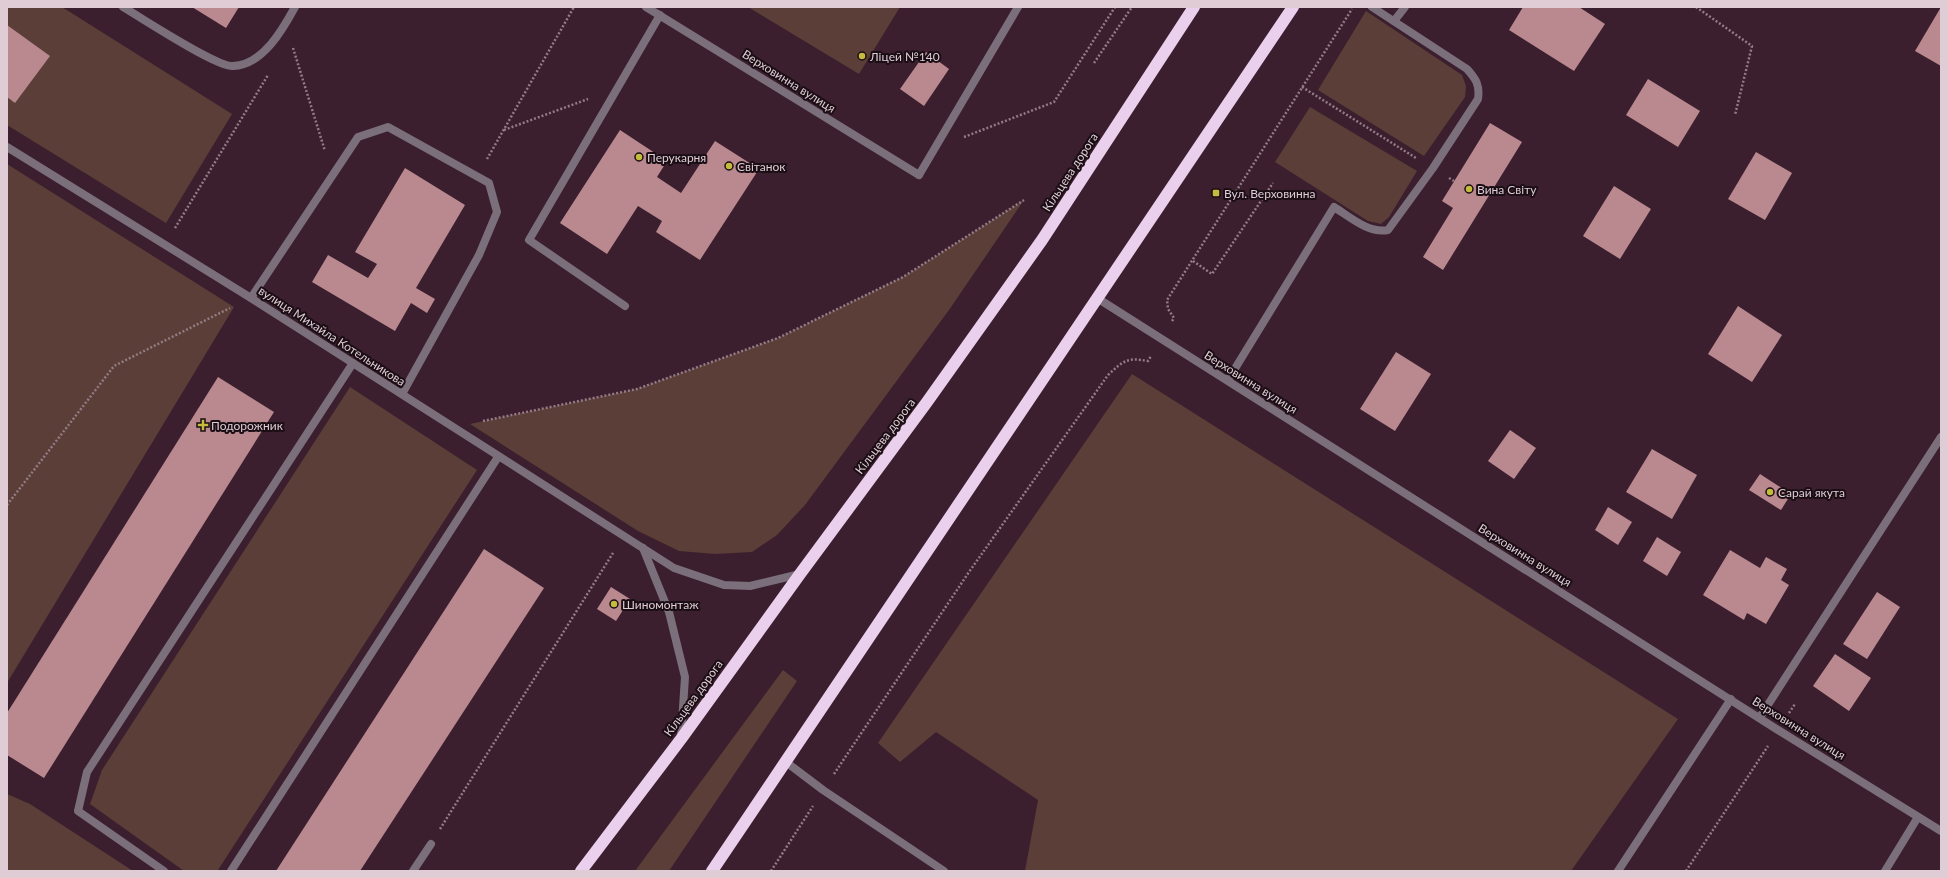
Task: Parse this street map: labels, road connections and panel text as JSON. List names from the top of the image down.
{
  "streets": {
    "highway": ["Кільцева дорога"],
    "street": ["Верховинна вулиця", "вулиця Михайла Котельникова"]
  },
  "crossings": [
    ["Кільцева дорога", "вулиця Михайла Котельникова"]
  ],
  "places": {
    "other": [
      "Ліцей №140",
      "Перукарня",
      "Світанок",
      "Вина Світу",
      "Сарай якута",
      "Шиномонтаж"
    ],
    "transit": ["Вул. Верховинна"],
    "health": ["Подорожник"]
  }
}
